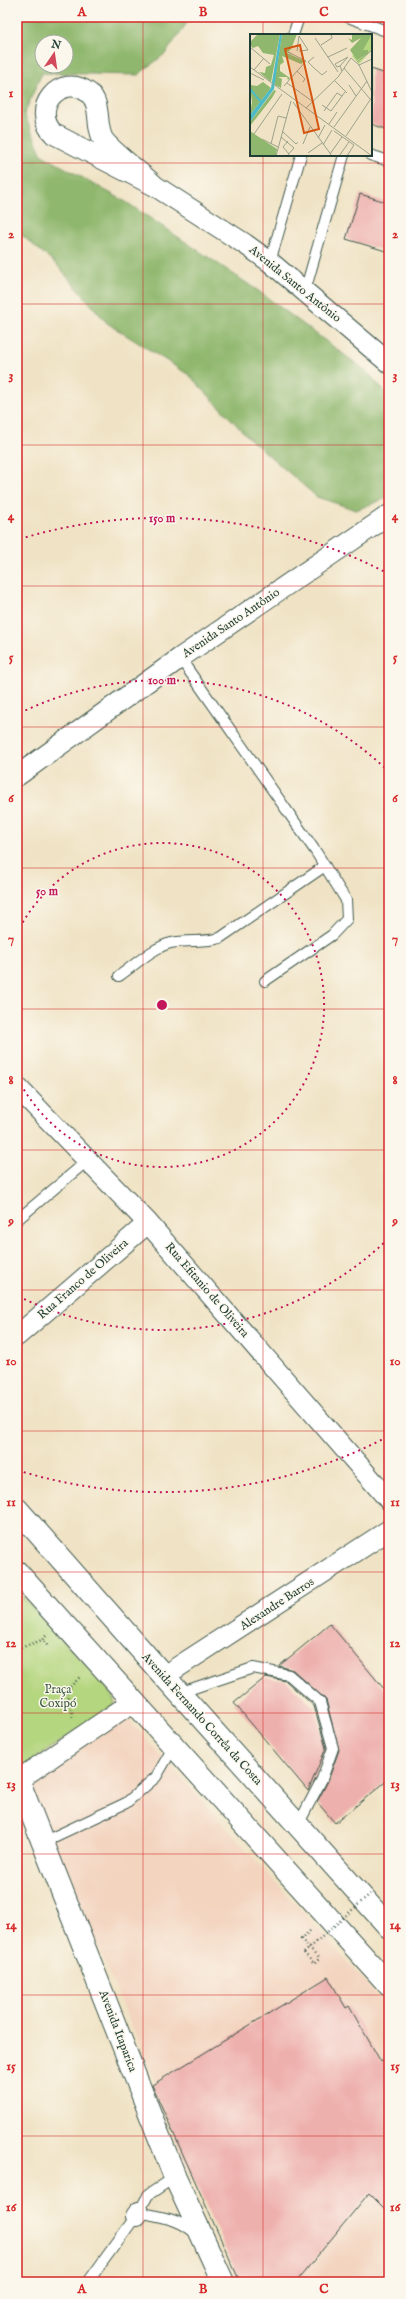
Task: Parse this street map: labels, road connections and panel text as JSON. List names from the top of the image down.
{
  "streets": {
    "main road": ["Avenida Fernando Corrêa da Costa", "Avenida Itaparica"],
    "street": [
      "Avenida Santo Antônio",
      "Rua Franco de Oliveira",
      "Rua Efitanio de Oliveira",
      "Alexandre Barros"
    ]
  },
  "crossings": [
    ["Rua Franco de Oliveira", "Rua Efitanio de Oliveira"],
    ["Alexandre Barros", "Avenida Fernando Corrêa da Costa"]
  ],
  "parks": ["Praça Coxipó"],
  "north": "top",
  "grid": {
    "columns": ["A", "B", "C"],
    "rows": [
      "1",
      "2",
      "3",
      "4",
      "5",
      "6",
      "7",
      "8",
      "9",
      "10",
      "11",
      "12",
      "13",
      "14",
      "15",
      "16"
    ]
  },
  "rings": ["150 m", "100 m", "50 m"]
}
